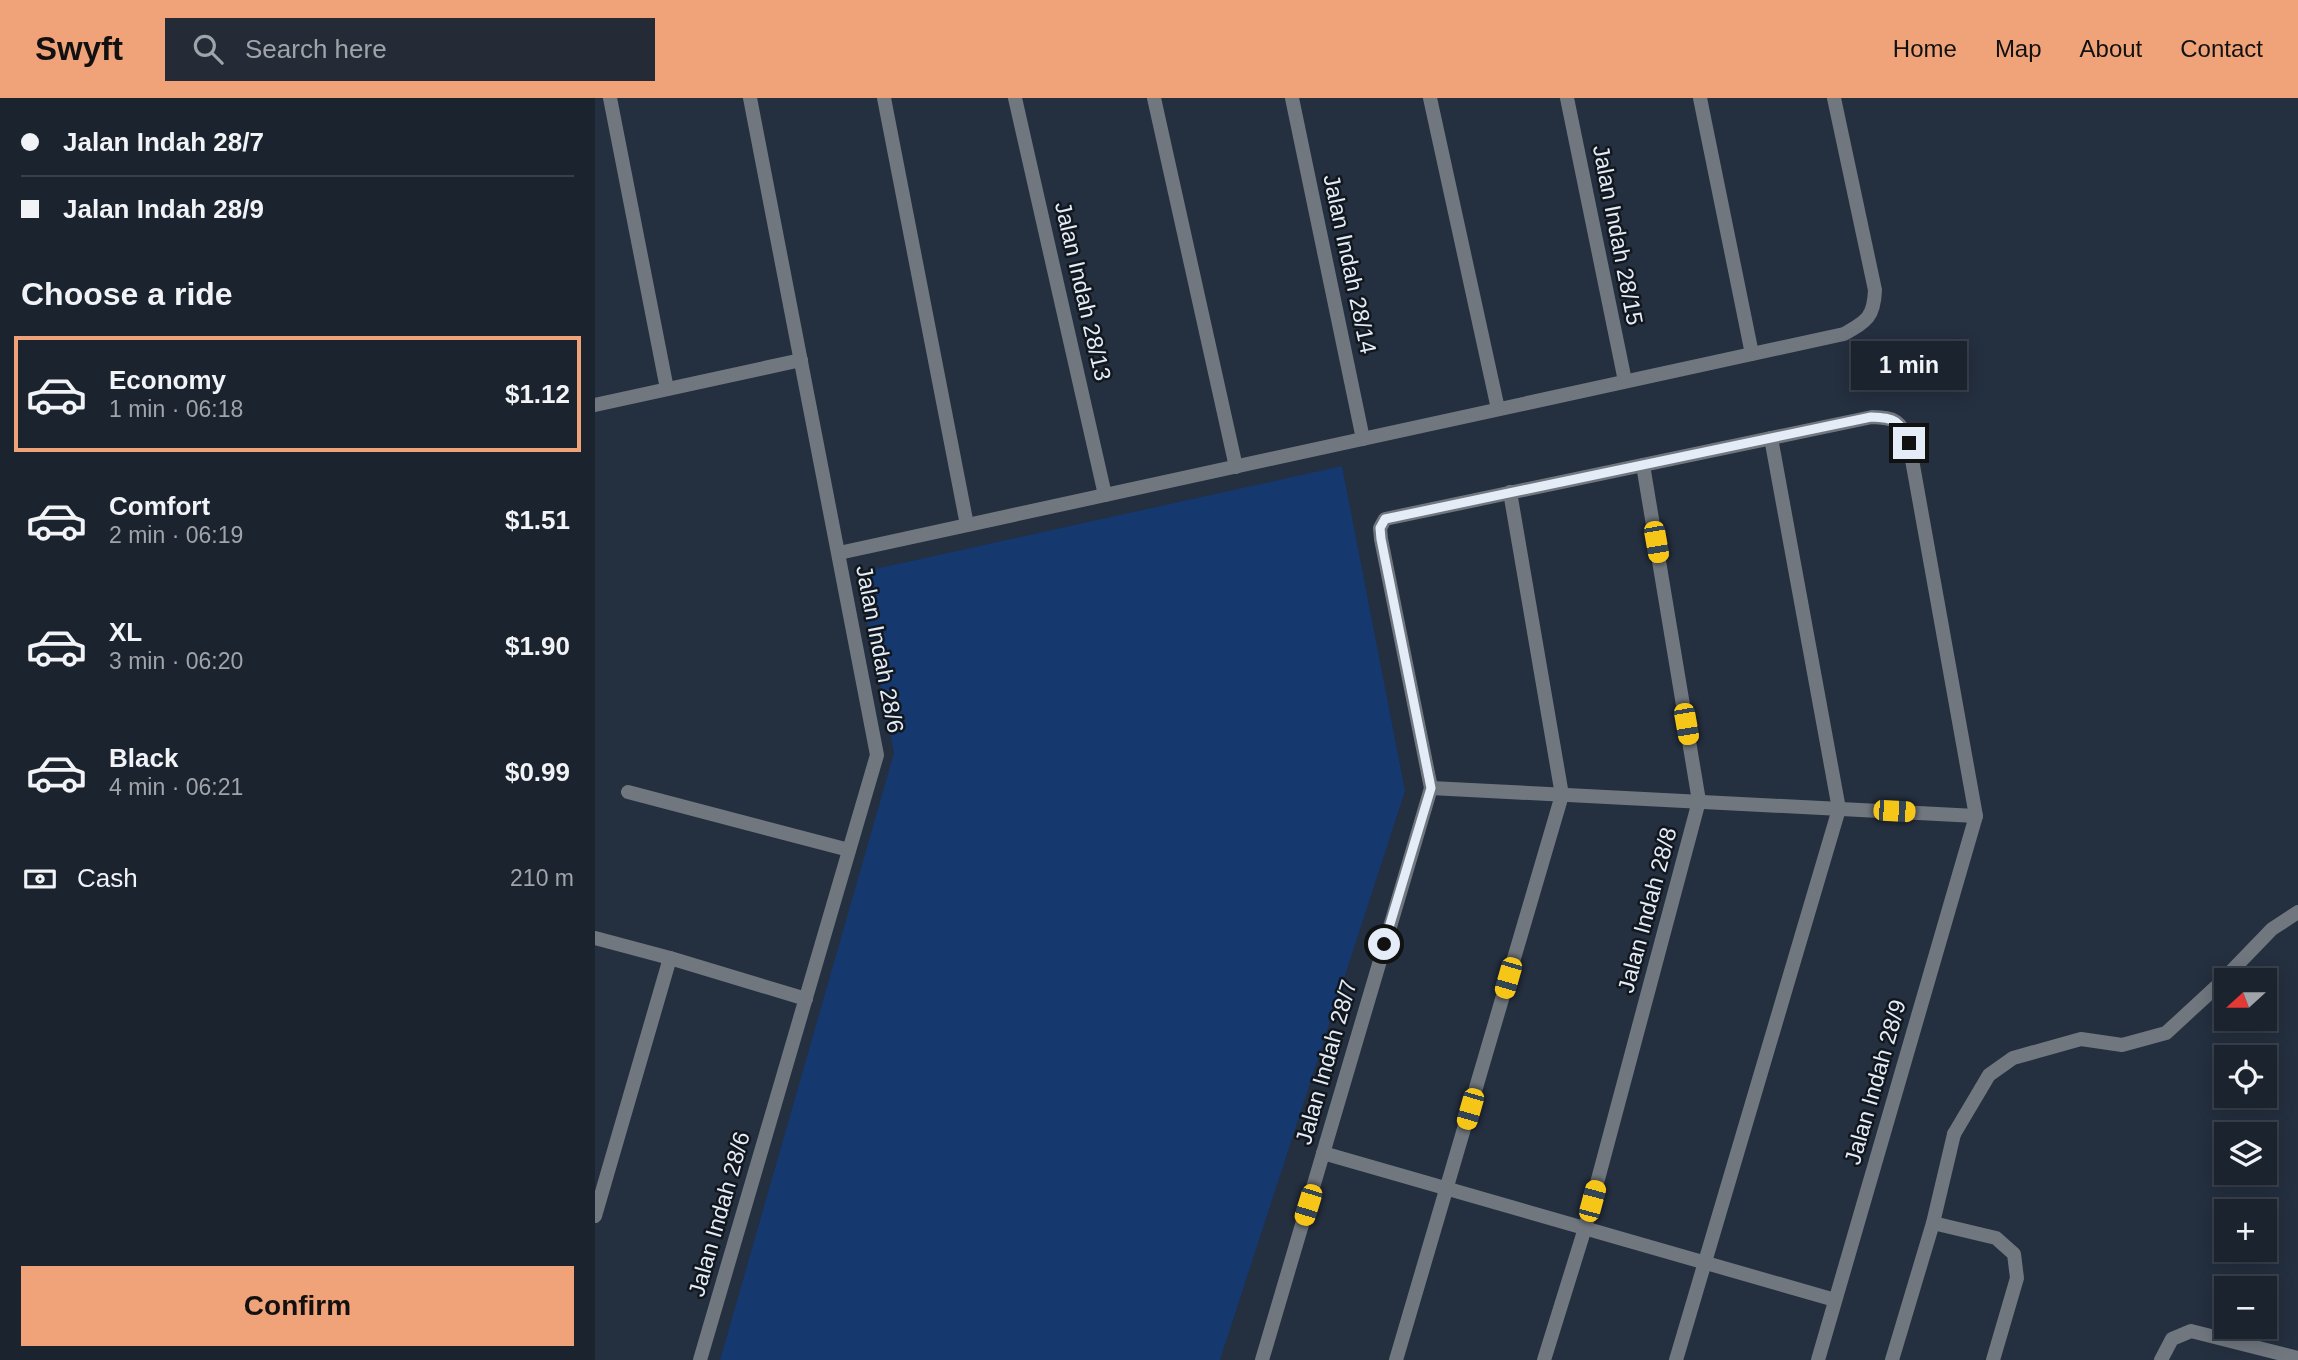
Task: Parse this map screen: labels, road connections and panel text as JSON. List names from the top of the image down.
{
  "streets": {
    "street": [
      "Jalan Indah 28/15",
      "Jalan Indah 28/14",
      "Jalan Indah 28/13",
      "Jalan Indah 28/6",
      "Jalan Indah 28/8",
      "Jalan Indah 28/7",
      "Jalan Indah 28/9"
    ]
  },
  "north": "left",
  "page": {
    "header": "Swyft",
    "search": "Search here",
    "nav": [
      "Home",
      "Map",
      "About",
      "Contact"
    ],
    "banner": ["Jalan Indah 28/7", "Jalan Indah 28/9"],
    "heading": "Choose a ride",
    "list": [
      {
        "name": "Economy",
        "note": "1 min · 06:18",
        "value": "$1.12"
      },
      {
        "name": "Comfort",
        "note": "2 min · 06:19",
        "value": "$1.51"
      },
      {
        "name": "XL",
        "note": "3 min · 06:20",
        "value": "$1.90"
      },
      {
        "name": "Black",
        "note": "4 min · 06:21",
        "value": "$0.99"
      }
    ],
    "bubble": "1 min",
    "pay": ["Cash", "210 m"],
    "map_buttons": ["+", "−"],
    "buttons": "Confirm"
  }
}
